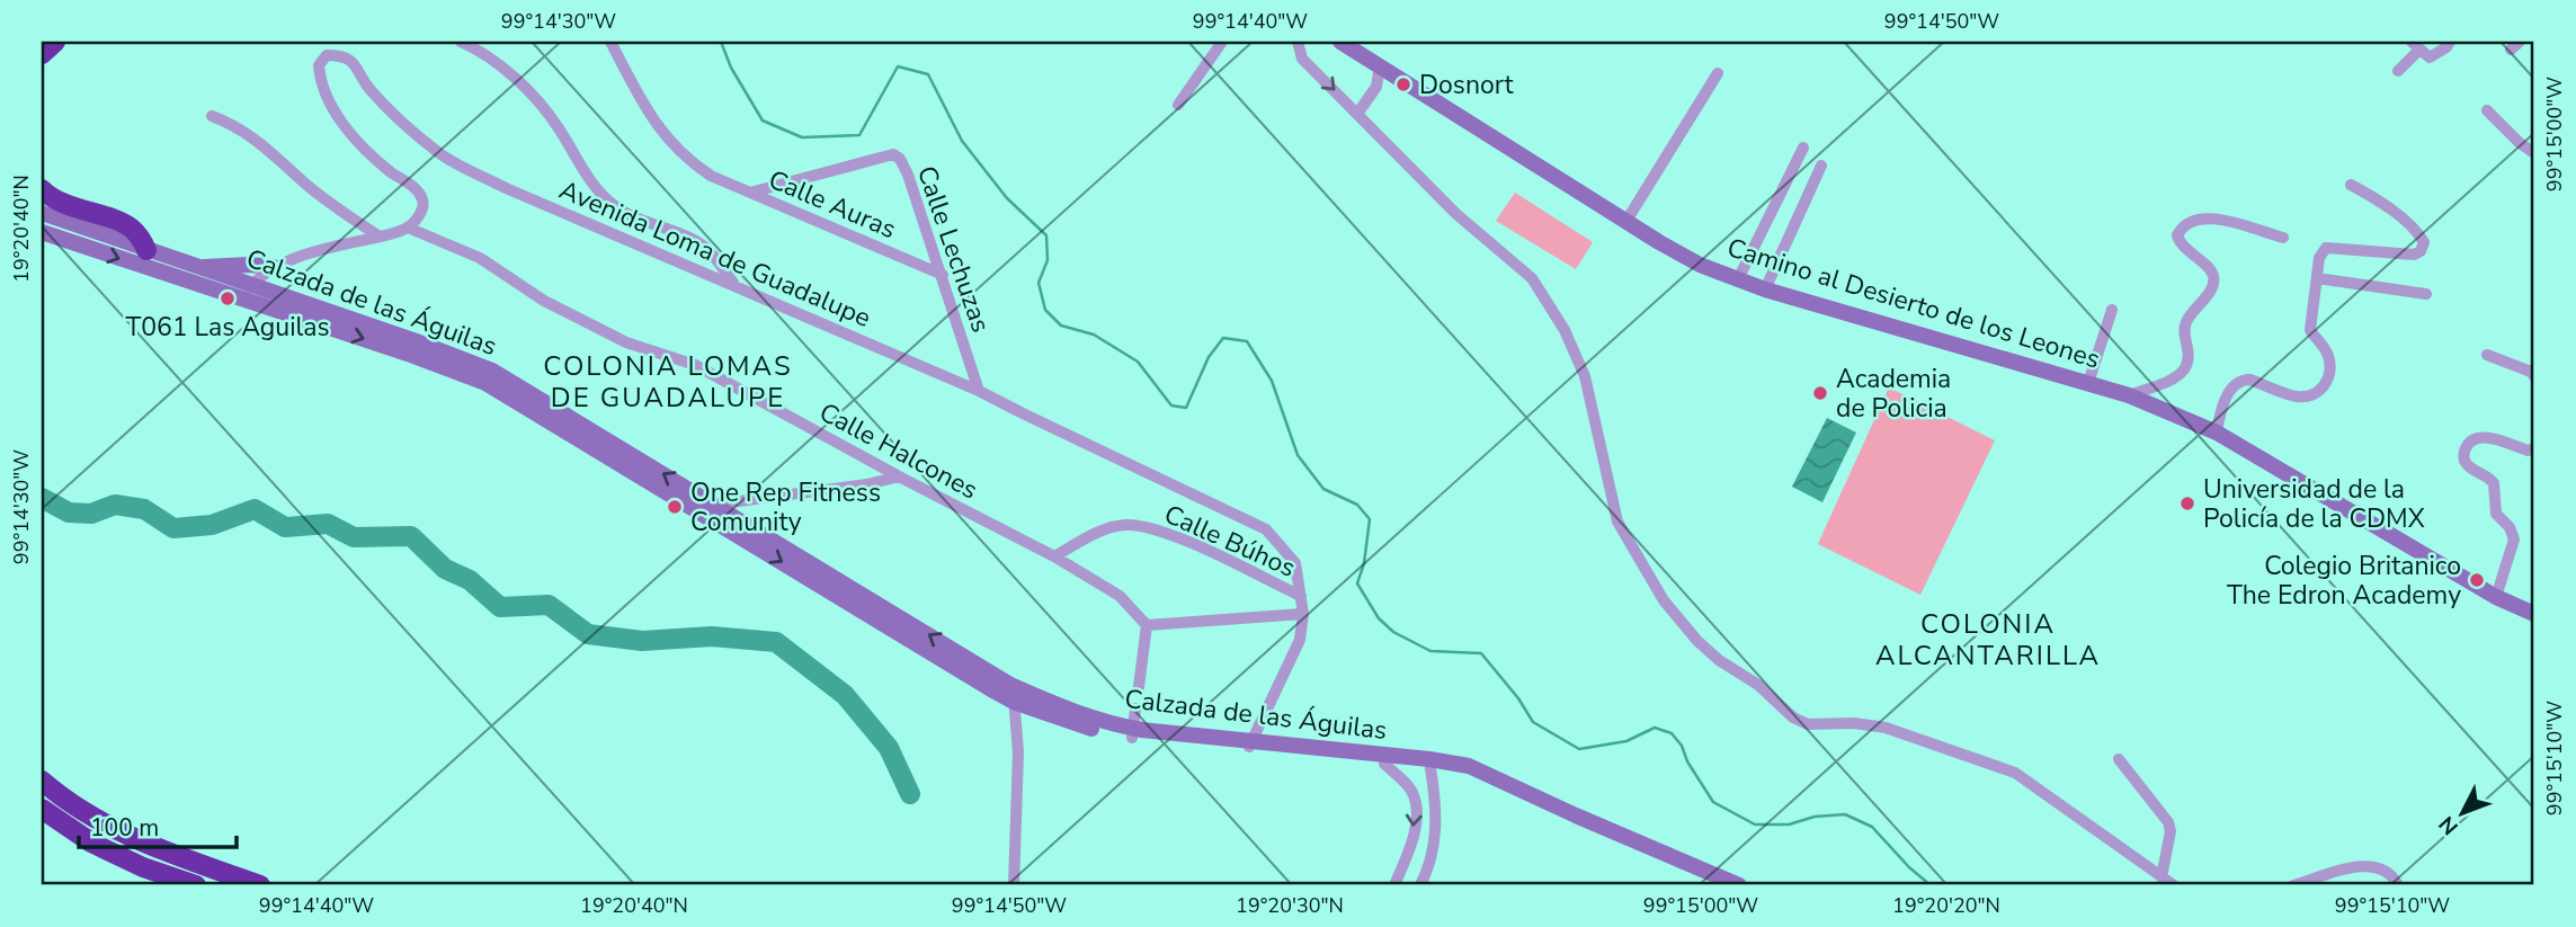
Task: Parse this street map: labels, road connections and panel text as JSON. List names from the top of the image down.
{
  "streets": {
    "main road": ["Calzada de las Águilas", "Camino al Desierto de los Leones"],
    "street": [
      "Calle Auras",
      "Calle Lechuzas",
      "Avenida Loma de Guadalupe",
      "Calle Halcones",
      "Calle Búhos"
    ]
  },
  "crossings": [
    ["Calle Auras", "Calle Lechuzas"],
    ["Calle Lechuzas", "Avenida Loma de Guadalupe"],
    ["Avenida Loma de Guadalupe", "Calzada de las Águilas"],
    ["Avenida Loma de Guadalupe", "Calle Halcones"],
    ["Avenida Loma de Guadalupe", "Calle Búhos"],
    ["Calle Halcones", "Calle Búhos"]
  ],
  "districts": ["COLONIA LOMAS DE GUADALUPE", "COLONIA ALCANTARILLA"],
  "places": [
    "Dosnort",
    "T061 Las Aguilas",
    "Academia de Policia",
    "Universidad de la Policía de la CDMX",
    "One Rep Fitness Comunity",
    "Colegio Britanico The Edron Academy"
  ],
  "scale_bar": "100 m",
  "north": "bottom left",
  "coordinates": [
    "99°14'30\"W",
    "99°14'40\"W",
    "99°14'50\"W",
    "99°15'00\"W",
    "19°20'40\"N",
    "99°15'10\"W",
    "19°20'30\"N",
    "19°20'20\"N"
  ]
}
